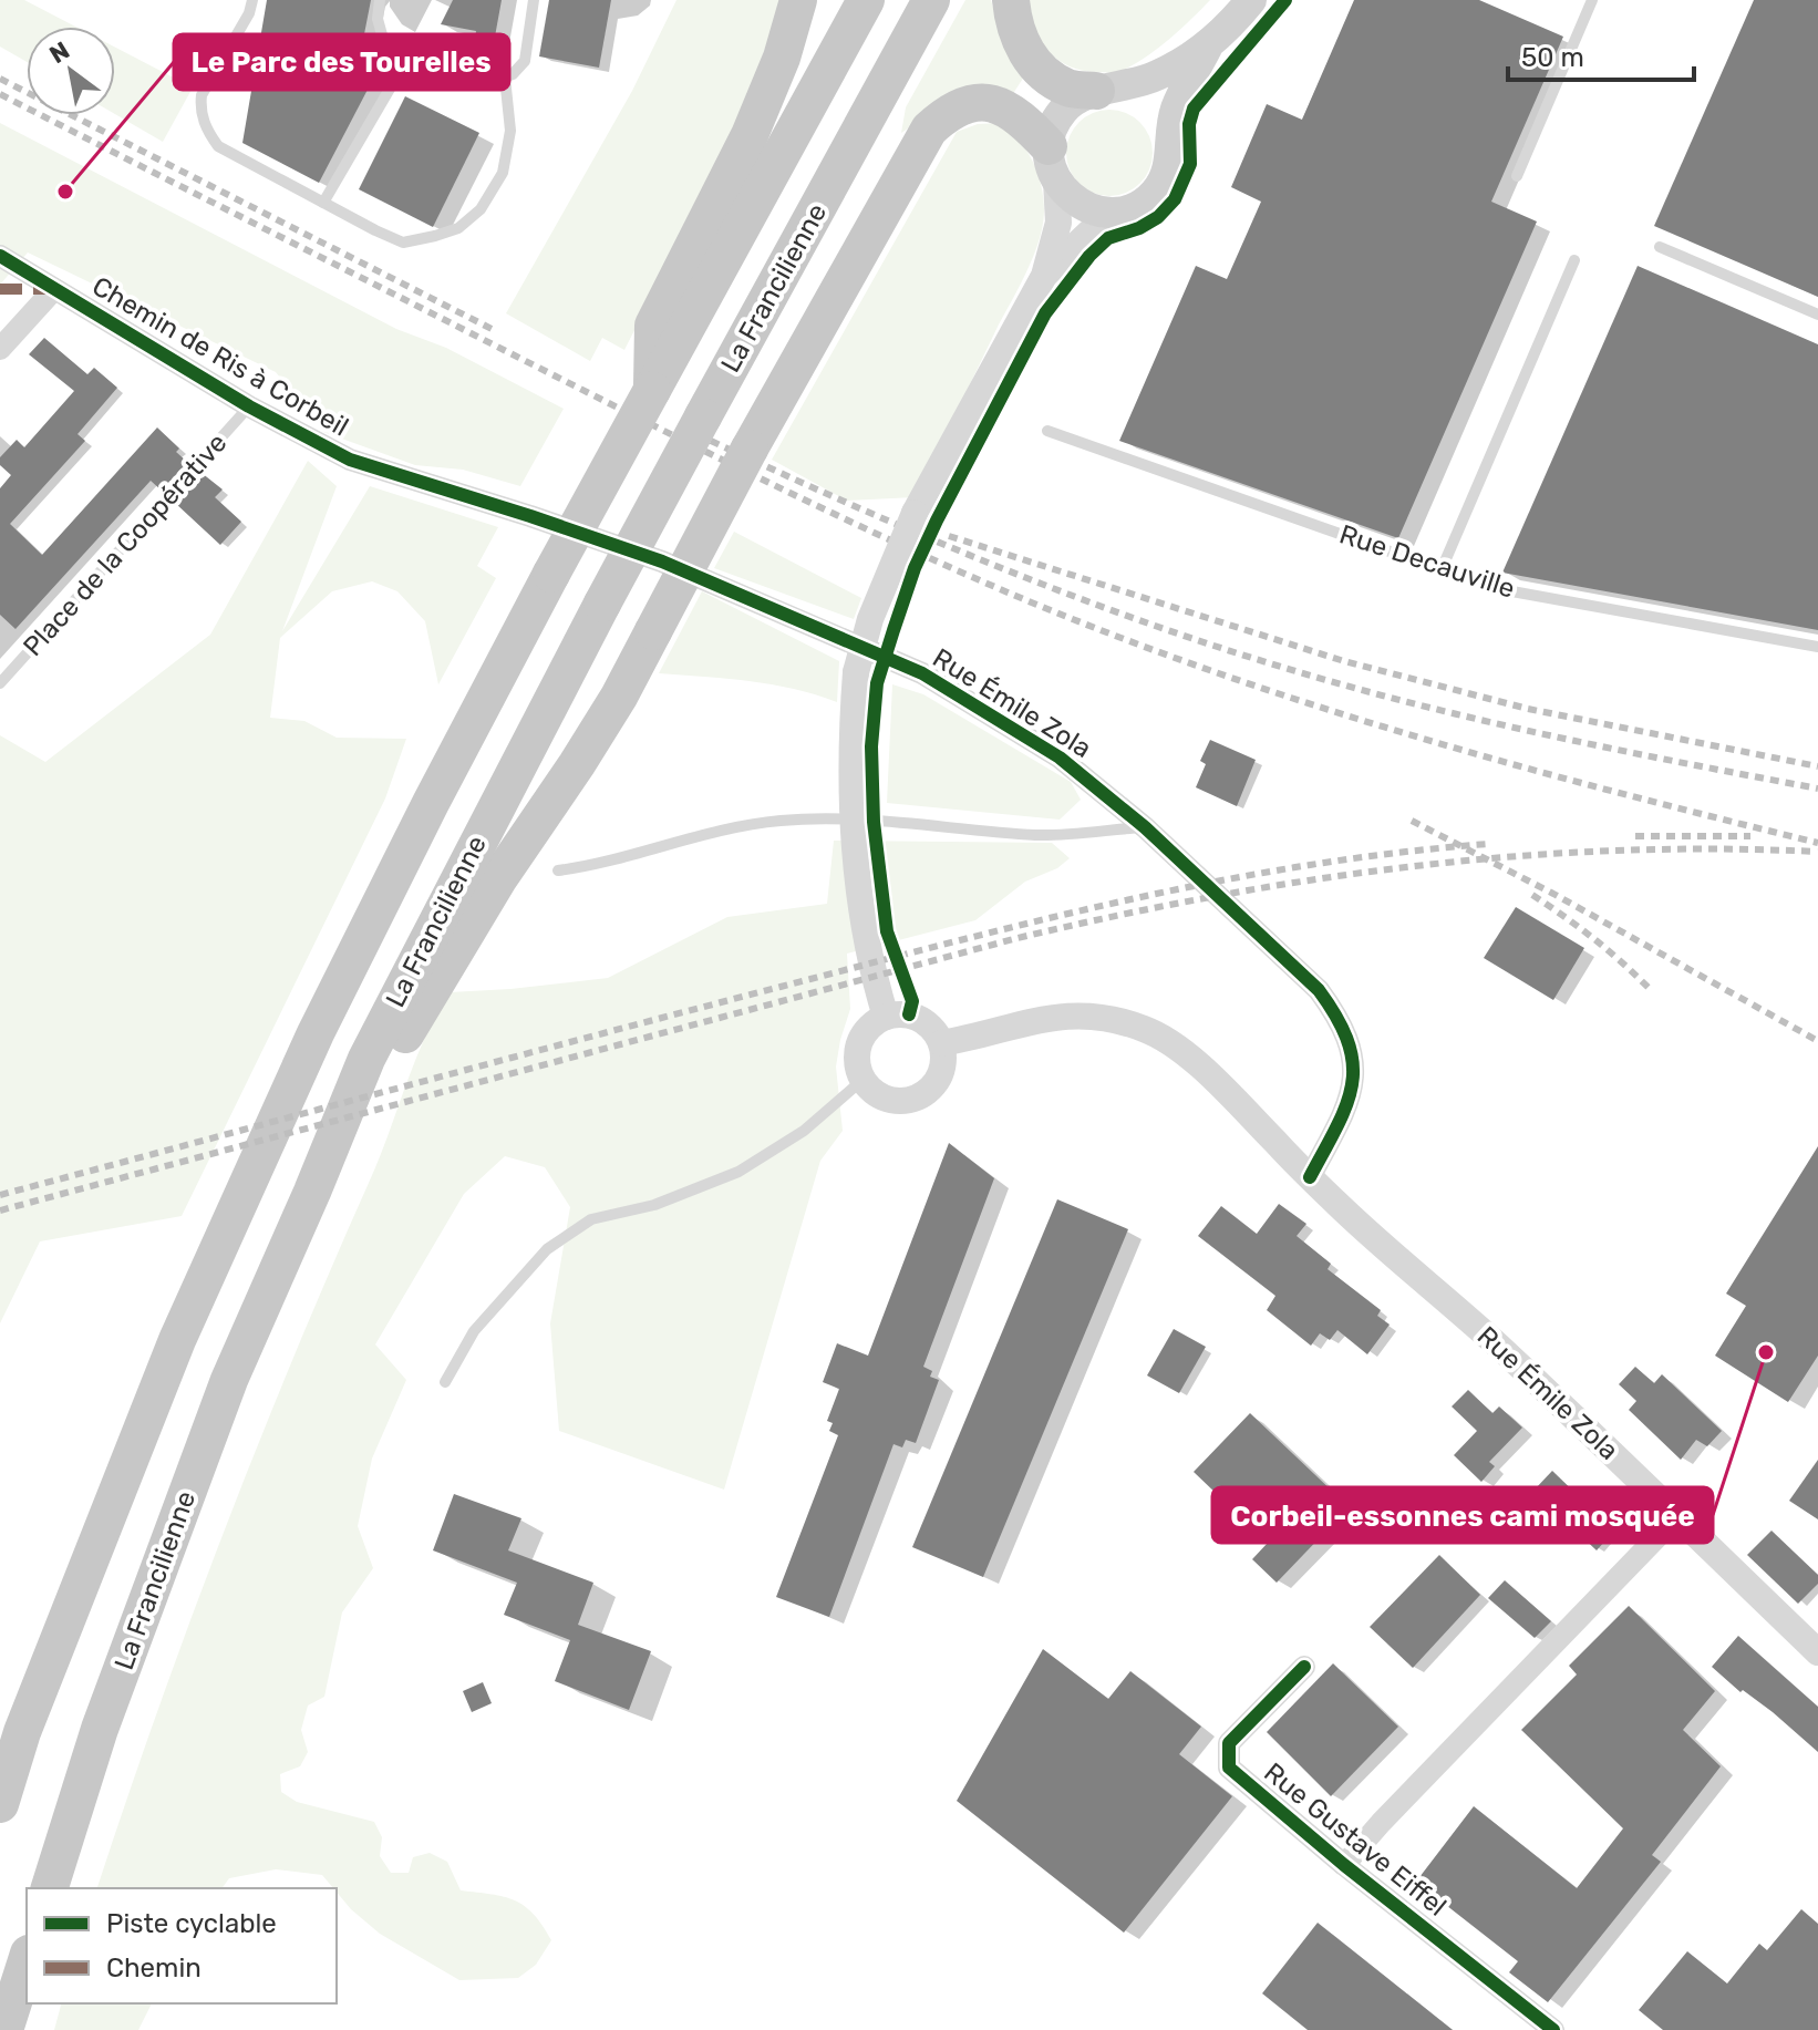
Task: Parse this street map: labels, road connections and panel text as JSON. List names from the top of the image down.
{
  "streets": {
    "highway": ["La Francilienne"],
    "street": ["Chemin de Ris à Corbeil", "Rue Émile Zola", "Rue Gustave Eiffel"],
    "lane": ["Place de la Coopérative", "Rue Decauville"]
  },
  "crossings": [
    ["Chemin de Ris à Corbeil", "Place de la Coopérative"],
    ["Chemin de Ris à Corbeil", "Rue Émile Zola"],
    ["Rue Émile Zola", "Rue Gustave Eiffel"]
  ],
  "places": ["Le Parc des Tourelles", "Corbeil-essonnes cami mosquée"],
  "legend": ["Piste cyclable", "Chemin"],
  "scale_bar": "50 m",
  "north": "top left"
}
